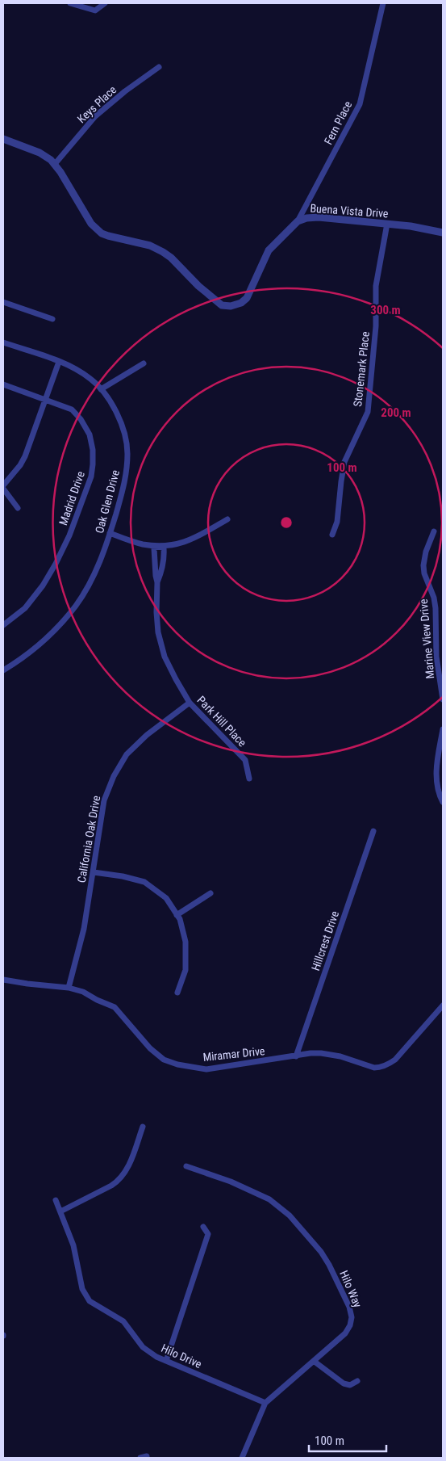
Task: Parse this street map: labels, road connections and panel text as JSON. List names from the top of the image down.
{
  "streets": {
    "street": [
      "Keys Place",
      "Fern Place",
      "Buena Vista Drive",
      "Stonemark Place",
      "Madrid Drive",
      "Oak Glen Drive",
      "Marine View Drive",
      "Park Hill Place",
      "California Oak Drive",
      "Hillcrest Drive",
      "Miramar Drive",
      "Hilo Way",
      "Hilo Drive"
    ]
  },
  "crossings": [
    ["Keys Place", "Buena Vista Drive"],
    ["Fern Place", "Buena Vista Drive"],
    ["Buena Vista Drive", "Stonemark Place"],
    ["Park Hill Place", "California Oak Drive"],
    ["California Oak Drive", "Miramar Drive"],
    ["Hillcrest Drive", "Miramar Drive"],
    ["Hilo Way", "Hilo Drive"]
  ],
  "scale_bar": "100 m",
  "rings": ["300 m", "200 m", "100 m"]
}
